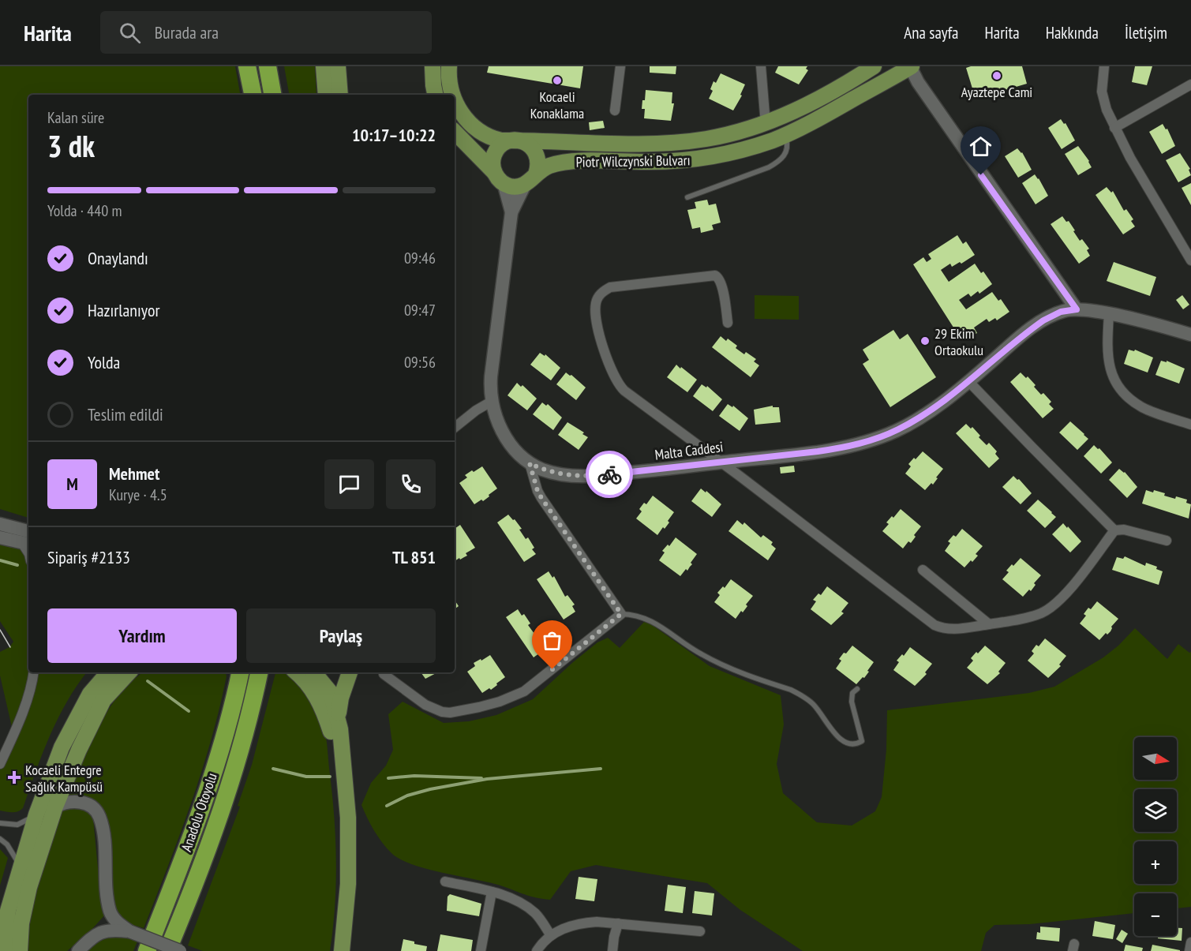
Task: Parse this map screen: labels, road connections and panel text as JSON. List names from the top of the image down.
{
  "streets": {
    "highway": ["Anadolu Otoyolu"],
    "main road": ["Piotr Wilczynski Bulvarı", "Malta Caddesi"]
  },
  "crossings": [
    ["Piotr Wilczynski Bulvarı", "Malta Caddesi"]
  ],
  "places": {
    "other": ["Ayaztepe Cami", "Kocaeli Konaklama", "29 Ekim Ortaokulu"],
    "health": ["Kocaeli Entegre Sağlık Kampüsü"]
  },
  "north": "right",
  "page": {
    "header": "Harita",
    "search": "Burada ara",
    "nav": [
      "Ana sayfa",
      "Harita",
      "Hakkında",
      "İletişim"
    ],
    "heading": ["3 dk", "Kalan süre", "10:17–10:22"],
    "panel": [
      "Mehmet",
      "Kurye · 4.5",
      "Sipariş #2133",
      "TL 851"
    ],
    "bar": "Yolda · 440 m",
    "list": [
      ["Onaylandı", "09:46"],
      ["Hazırlanıyor", "09:47"],
      ["Yolda", "09:56"],
      "Teslim edildi"
    ],
    "round": "M",
    "buttons": ["Yardım", "Paylaş"],
    "map_buttons": ["+", "−"]
  }
}
